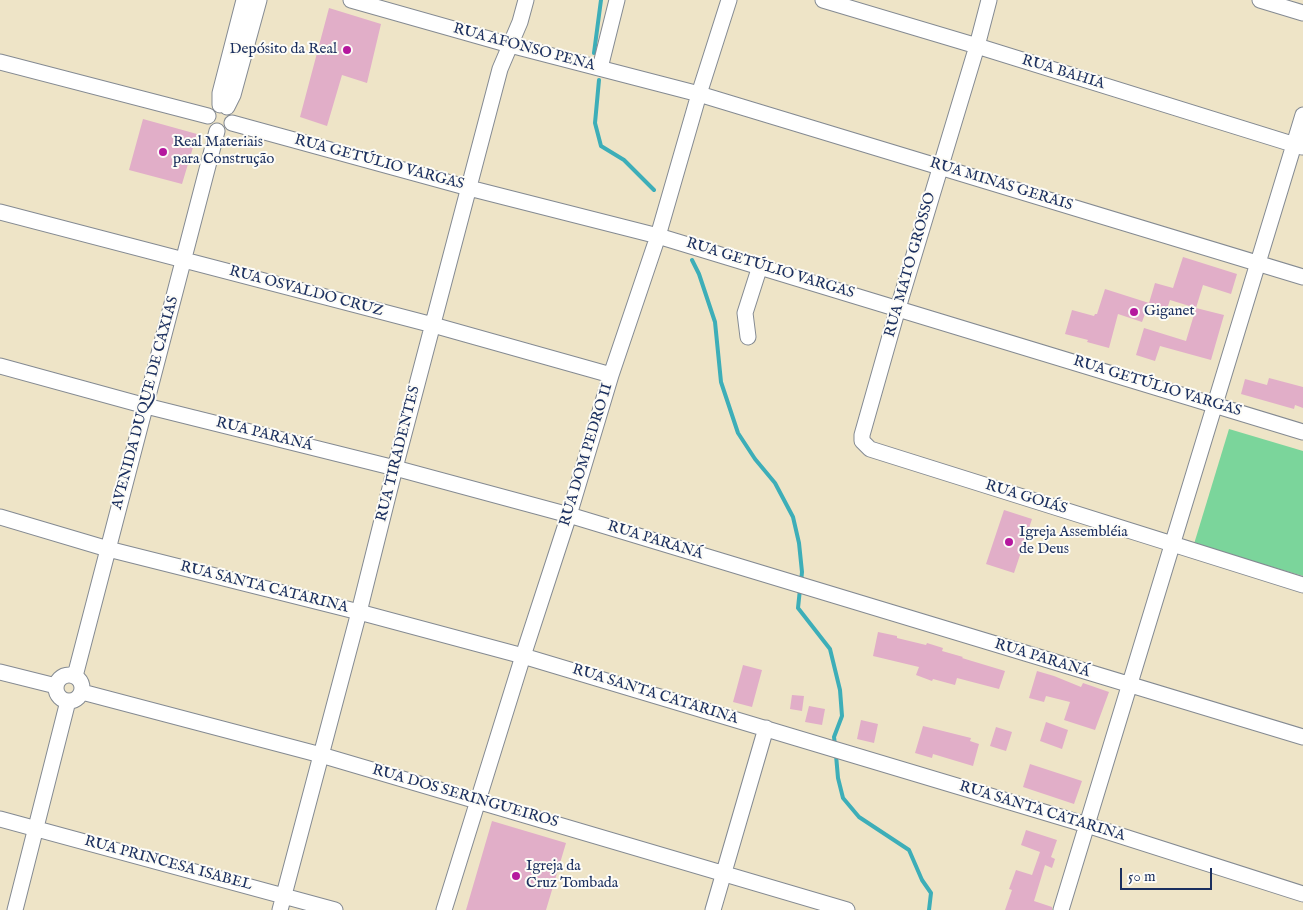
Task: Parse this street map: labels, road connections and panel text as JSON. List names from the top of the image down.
{
  "streets": {
    "street": [
      "RUA AFONSO PENA",
      "RUA BAHIA",
      "RUA GETÚLIO VARGAS",
      "RUA MINAS GERAIS",
      "RUA MATO GROSSO",
      "RUA OSVALDO CRUZ",
      "AVENIDA DUQUE DE CAXIAS",
      "RUA PARANÁ",
      "RUA TIRADENTES",
      "RUA DOM PEDRO II",
      "RUA GOIÁS",
      "RUA SANTA CATARINA",
      "RUA DOS SERINGUEIROS",
      "RUA PRINCESA ISABEL"
    ]
  },
  "crossings": [
    ["RUA AFONSO PENA", "RUA MINAS GERAIS"],
    ["RUA AFONSO PENA", "RUA TIRADENTES"],
    ["RUA AFONSO PENA", "RUA DOM PEDRO II"],
    ["RUA BAHIA", "RUA MATO GROSSO"],
    ["RUA GETÚLIO VARGAS", "RUA MATO GROSSO"],
    ["RUA GETÚLIO VARGAS", "AVENIDA DUQUE DE CAXIAS"],
    ["RUA GETÚLIO VARGAS", "RUA TIRADENTES"],
    ["RUA GETÚLIO VARGAS", "RUA DOM PEDRO II"],
    ["RUA MINAS GERAIS", "RUA MATO GROSSO"],
    ["RUA MINAS GERAIS", "RUA DOM PEDRO II"],
    ["RUA MATO GROSSO", "RUA GOIÁS"],
    ["RUA OSVALDO CRUZ", "AVENIDA DUQUE DE CAXIAS"],
    ["RUA OSVALDO CRUZ", "RUA TIRADENTES"],
    ["RUA OSVALDO CRUZ", "RUA DOM PEDRO II"],
    ["AVENIDA DUQUE DE CAXIAS", "RUA PARANÁ"],
    ["AVENIDA DUQUE DE CAXIAS", "RUA SANTA CATARINA"],
    ["AVENIDA DUQUE DE CAXIAS", "RUA DOS SERINGUEIROS"],
    ["RUA PARANÁ", "RUA TIRADENTES"],
    ["RUA PARANÁ", "RUA DOM PEDRO II"],
    ["RUA TIRADENTES", "RUA SANTA CATARINA"],
    ["RUA TIRADENTES", "RUA DOS SERINGUEIROS"],
    ["RUA TIRADENTES", "RUA PRINCESA ISABEL"],
    ["RUA DOM PEDRO II", "RUA SANTA CATARINA"],
    ["RUA DOM PEDRO II", "RUA DOS SERINGUEIROS"]
  ],
  "places": [
    "Depósito da Real",
    "Real Materiais para Construção",
    "Giganet",
    "Igreja Assembléia de Deus",
    "Igreja da Cruz Tombada"
  ],
  "scale_bar": "50 m"
}
